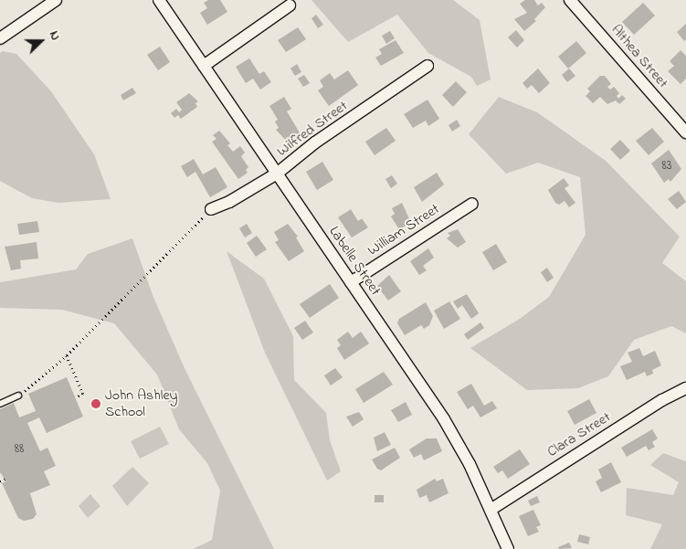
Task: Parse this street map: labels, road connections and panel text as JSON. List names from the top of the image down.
{
  "streets": {
    "street": [
      "Althea Street",
      "Wilfred Street",
      "William Street",
      "Labelle Street",
      "Clara Street"
    ]
  },
  "crossings": [
    ["Wilfred Street", "Labelle Street"],
    ["William Street", "Labelle Street"],
    ["Labelle Street", "Clara Street"]
  ],
  "places": ["John Ashley School"],
  "house_numbers": ["83", "88"],
  "north": "right"
}
